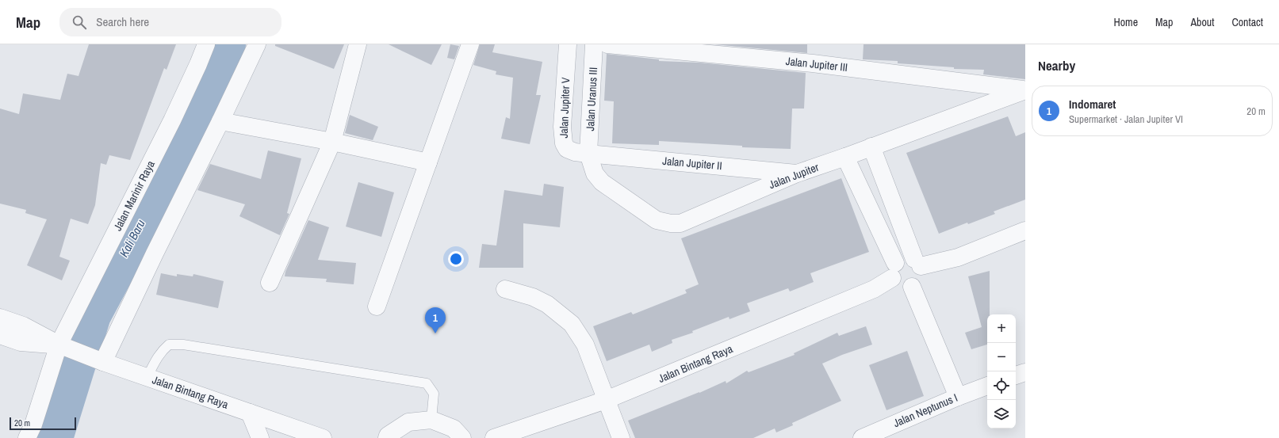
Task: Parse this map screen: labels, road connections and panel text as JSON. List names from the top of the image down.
{
  "streets": {
    "street": [
      "Jalan Jupiter III",
      "Jalan Uranus III",
      "Jalan Jupiter V",
      "Jalan Jupiter II",
      "Jalan Jupiter",
      "Jalan Marinir Raya",
      "Jalan Bintang Raya",
      "Jalan Neptunus I"
    ]
  },
  "crossings": [
    ["Jalan Jupiter III", "Jalan Jupiter"],
    ["Jalan Uranus III", "Jalan Jupiter V"],
    ["Jalan Uranus III", "Jalan Jupiter II"],
    ["Jalan Uranus III", "Jalan Jupiter"],
    ["Jalan Jupiter V", "Jalan Jupiter II"],
    ["Jalan Jupiter V", "Jalan Jupiter"],
    ["Jalan Jupiter II", "Jalan Jupiter"],
    ["Jalan Marinir Raya", "Jalan Bintang Raya"]
  ],
  "water": ["Kali Baru"],
  "scale_bar": "20 m",
  "page": {
    "header": "Map",
    "search": "Search here",
    "nav": [
      "Home",
      "Map",
      "About",
      "Contact"
    ],
    "heading": "Nearby",
    "list": [
      {
        "mark": "1",
        "name": "Indomaret",
        "note": "Supermarket · Jalan Jupiter VI",
        "value": "20 m"
      }
    ],
    "pins": "1",
    "map_buttons": ["+", "−"],
    "scale": "20 m"
  }
}
